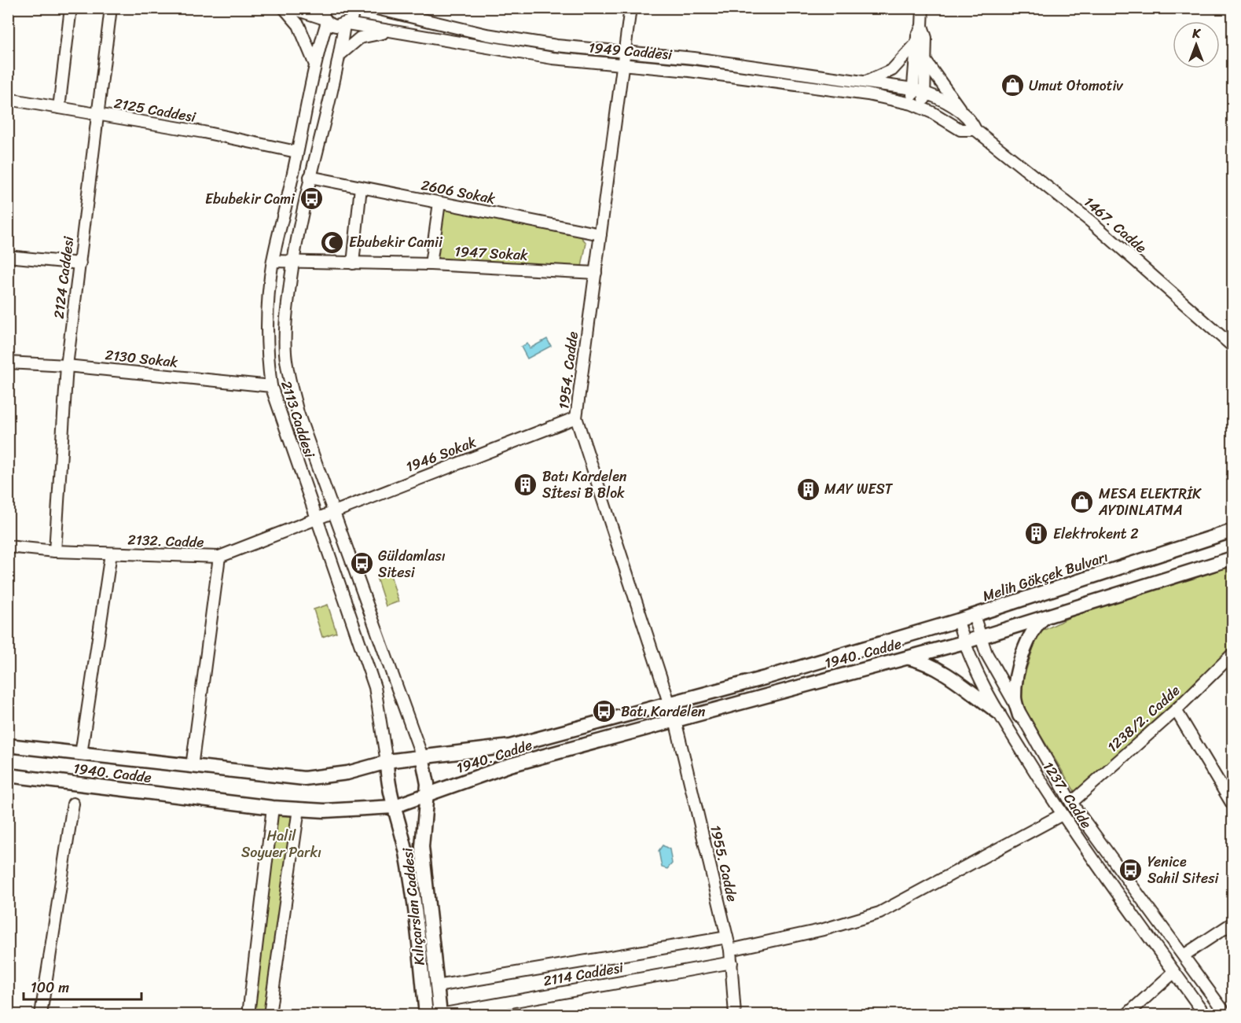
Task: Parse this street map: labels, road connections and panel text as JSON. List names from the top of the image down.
{
  "streets": {
    "main road": ["Melih Gökçek Bulvarı", "1940. Cadde", "Kılıçarslan Caddesi"],
    "street": [
      "1949 Caddesi",
      "2125 Caddesi",
      "2606 Sokak",
      "1467. Cadde",
      "1947 Sokak",
      "2124 Caddesi",
      "2130 Sokak",
      "1954. Cadde",
      "2113 Caddesi",
      "1946 Sokak",
      "2132. Cadde",
      "1238/2. Cadde",
      "1237. Cadde",
      "1955. Cadde",
      "2114 Caddesi"
    ]
  },
  "crossings": [
    ["1949 Caddesi", "1467. Cadde"],
    ["1949 Caddesi", "1954. Cadde"],
    ["1949 Caddesi", "2113 Caddesi"],
    ["2125 Caddesi", "2124 Caddesi"],
    ["2125 Caddesi", "2113 Caddesi"],
    ["2606 Sokak", "1954. Cadde"],
    ["2606 Sokak", "2113 Caddesi"],
    ["1947 Sokak", "1954. Cadde"],
    ["1947 Sokak", "2113 Caddesi"],
    ["2124 Caddesi", "2130 Sokak"],
    ["2124 Caddesi", "2132. Cadde"],
    ["2130 Sokak", "2113 Caddesi"],
    ["1954. Cadde", "1946 Sokak"],
    ["1954. Cadde", "1940. Cadde"],
    ["2113 Caddesi", "1946 Sokak"],
    ["2113 Caddesi", "2132. Cadde"],
    ["2113 Caddesi", "1940. Cadde"],
    ["2113 Caddesi", "Kılıçarslan Caddesi"],
    ["1946 Sokak", "2132. Cadde"],
    ["Melih Gökçek Bulvarı", "1940. Cadde"],
    ["Melih Gökçek Bulvarı", "1237. Cadde"],
    ["1940. Cadde", "1237. Cadde"],
    ["1940. Cadde", "1955. Cadde"],
    ["1940. Cadde", "Kılıçarslan Caddesi"],
    ["1238/2. Cadde", "1237. Cadde"],
    ["1955. Cadde", "2114 Caddesi"],
    ["Kılıçarslan Caddesi", "2114 Caddesi"]
  ],
  "parks": ["Halil Soyuer Parkı"],
  "places": {
    "shop": ["Umut Otomotiv", "MESA ELEKTRİK AYDINLATMA"],
    "bus stop": [
      "Ebubekir Cami",
      "Güldamlası Sitesi",
      "Batı Kardelen",
      "Yenice Sahil Sitesi"
    ],
    "mosque": ["Ebubekir Camii"],
    "building": ["Batı Kardelen Sİtesi B Blok", "MAY WEST", "Elektrokent 2"]
  },
  "scale_bar": "100 m",
  "north": "top"
}
